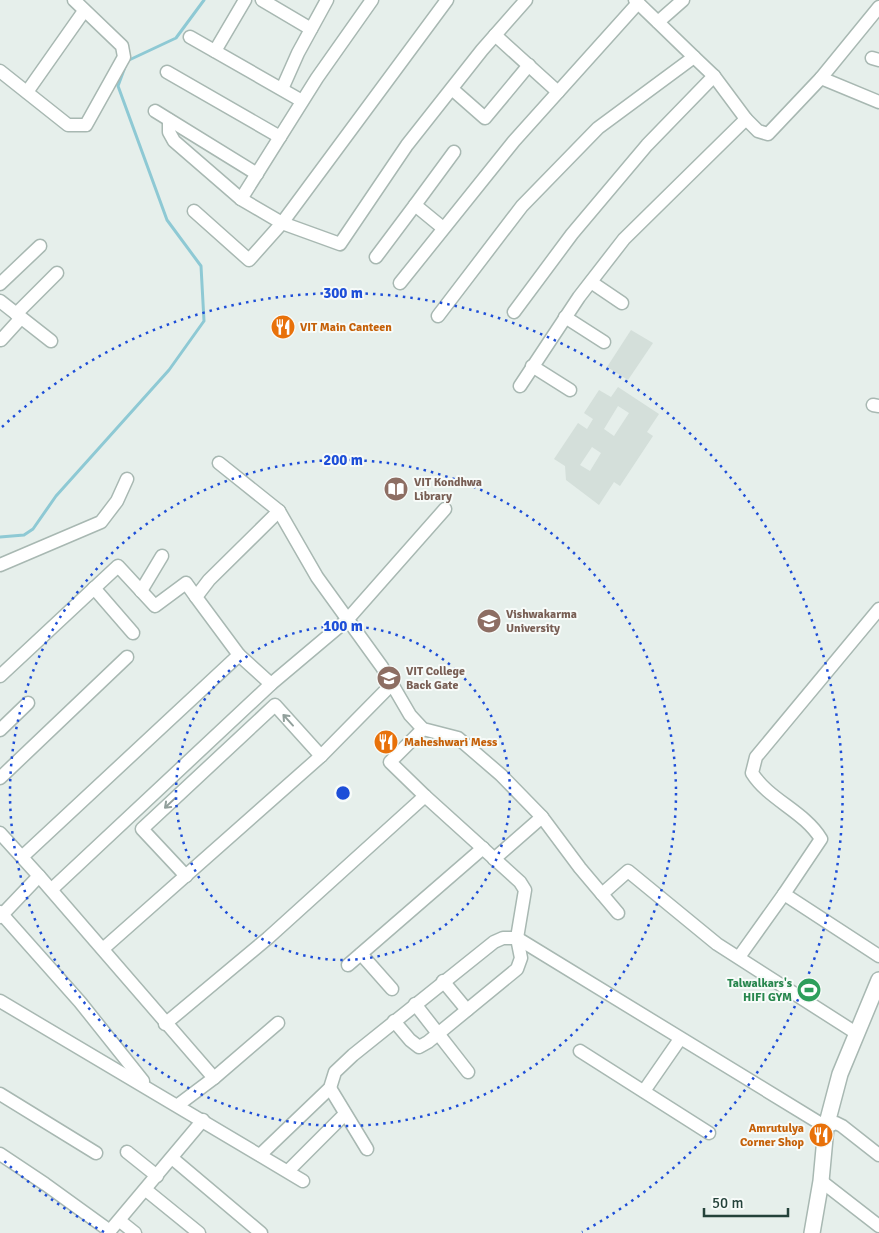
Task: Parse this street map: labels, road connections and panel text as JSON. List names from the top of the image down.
{
  "places": {
    "restaurant": ["VIT Main Canteen", "Maheshwari Mess", "Amrutulya Corner Shop"],
    "library": ["VIT Kondhwa Library"],
    "school or university": ["Vishwakarma University", "VIT College Back Gate"],
    "sports": ["Talwalkars's HIFI GYM"]
  },
  "scale_bar": "50 m",
  "rings": ["300 m", "200 m", "100 m"]
}
